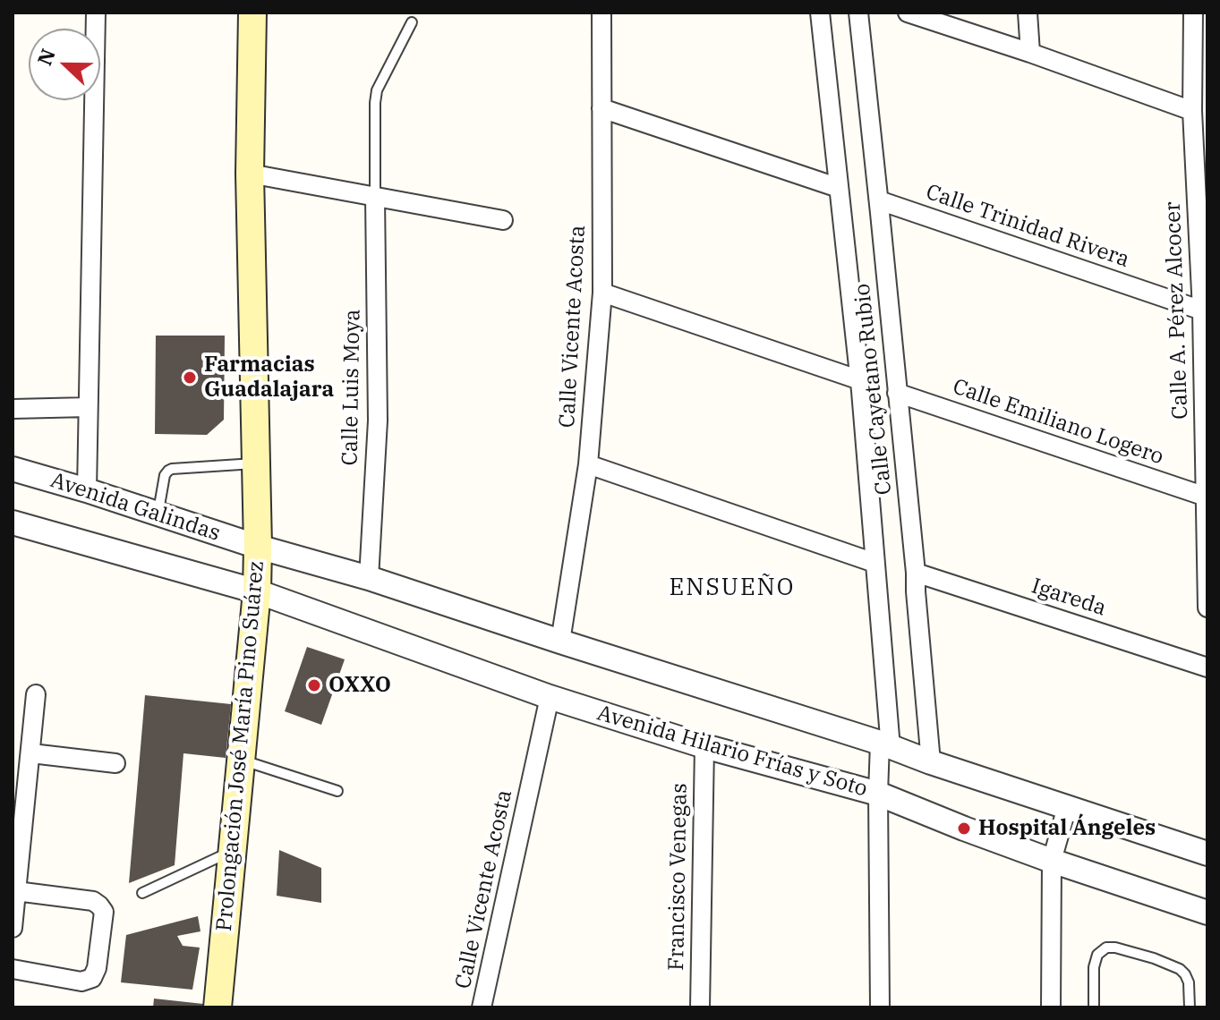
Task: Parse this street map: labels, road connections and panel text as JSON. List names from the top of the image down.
{
  "streets": {
    "main road": ["Prolongación José María Pino Suárez"],
    "street": [
      "Calle Trinidad Rivera",
      "Calle A. Pérez Alcocer",
      "Calle Vicente Acosta",
      "Calle Luis Moya",
      "Calle Cayetano Rubio",
      "Calle Emiliano Logero",
      "Avenida Galindas",
      "Igareda",
      "Avenida Hilario Frías y Soto",
      "Francisco Venegas"
    ]
  },
  "crossings": [
    ["Calle Trinidad Rivera", "Calle A. Pérez Alcocer"],
    ["Calle Trinidad Rivera", "Calle Cayetano Rubio"],
    ["Calle A. Pérez Alcocer", "Calle Emiliano Logero"],
    ["Calle Vicente Acosta", "Avenida Hilario Frías y Soto"],
    ["Calle Cayetano Rubio", "Calle Emiliano Logero"],
    ["Calle Cayetano Rubio", "Igareda"],
    ["Calle Cayetano Rubio", "Avenida Hilario Frías y Soto"],
    ["Avenida Galindas", "Prolongación José María Pino Suárez"],
    ["Avenida Galindas", "Avenida Hilario Frías y Soto"],
    ["Prolongación José María Pino Suárez", "Avenida Hilario Frías y Soto"],
    ["Avenida Hilario Frías y Soto", "Francisco Venegas"]
  ],
  "districts": ["ENSUEÑO"],
  "places": ["Farmacias Guadalajara", "OXXO", "Hospital Ángeles"],
  "north": "left"
}
